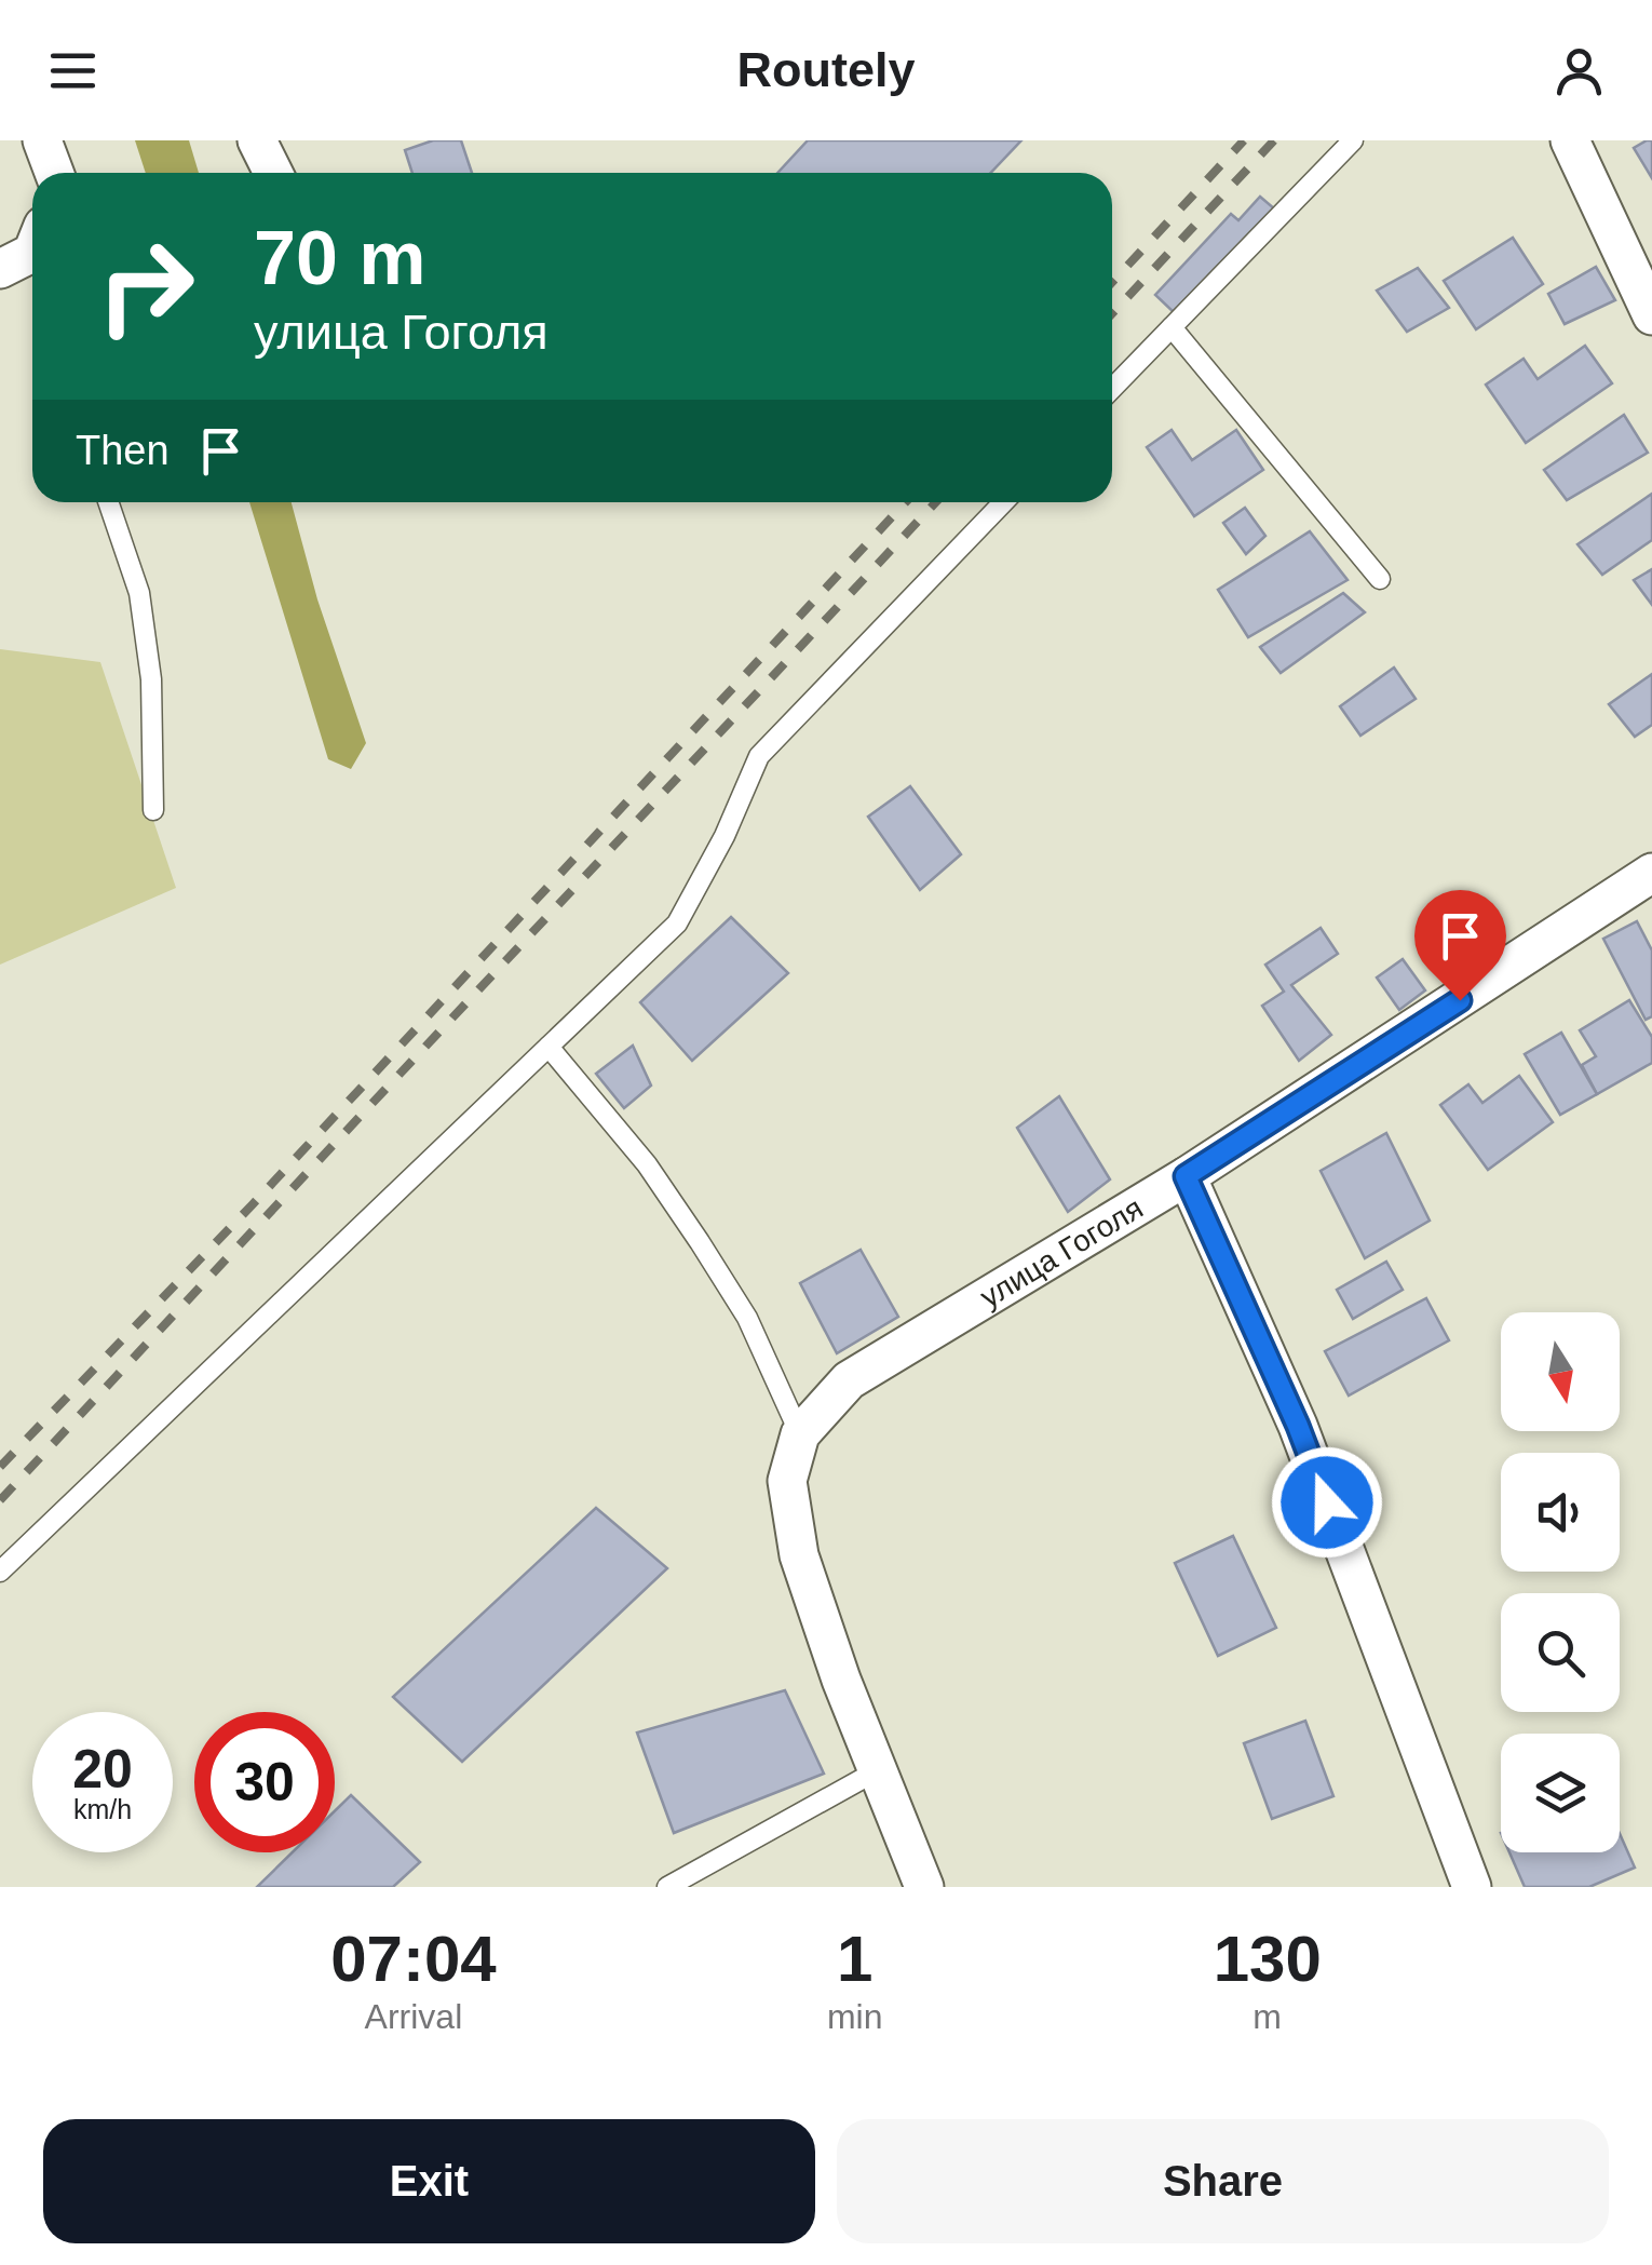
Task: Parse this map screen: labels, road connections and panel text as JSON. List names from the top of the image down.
{
  "streets": {
    "street": ["улица Гоголя"]
  },
  "north": "bottom",
  "page": {
    "header": "Routely",
    "turn": ["70 m", "улица Гоголя"],
    "then": "Then",
    "speed": "20 km/h",
    "limit": "30",
    "eta": [
      "07:04",
      "Arrival",
      "1",
      "min",
      "130",
      "m"
    ],
    "buttons": ["Exit", "Share"]
  }
}
